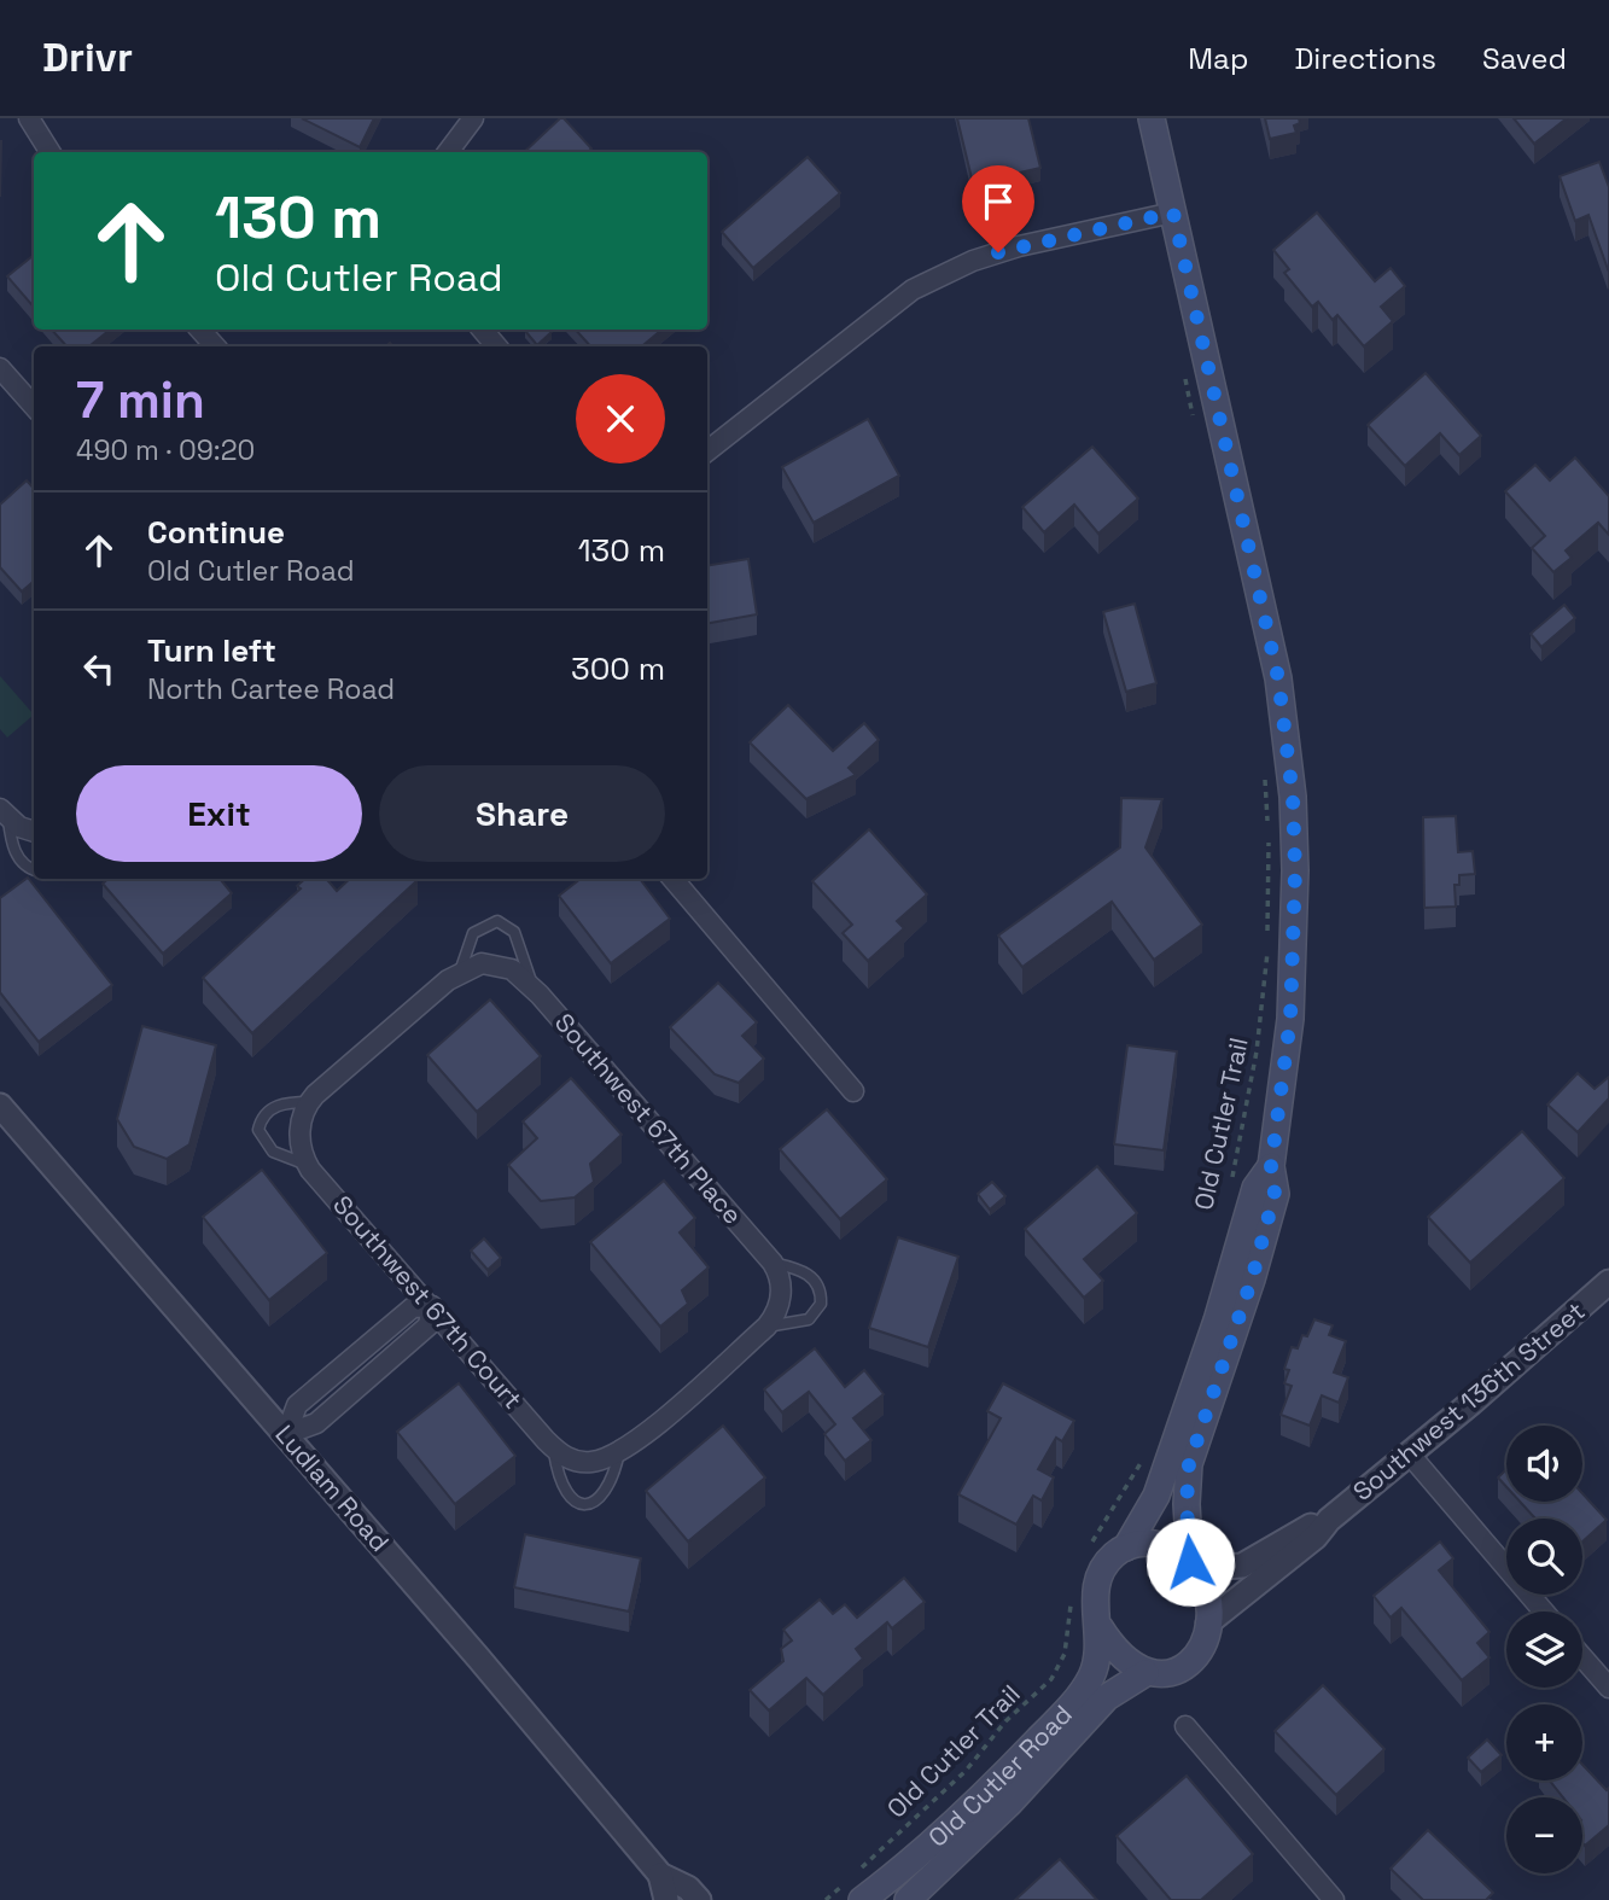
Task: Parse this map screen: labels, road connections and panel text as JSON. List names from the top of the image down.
{
  "streets": {
    "main road": ["Old Cutler Road"],
    "street": [
      "Southwest 67th Place",
      "Southwest 67th Court",
      "Southwest 136th Street",
      "Ludlam Road"
    ],
    "path": ["Old Cutler Trail"]
  },
  "crossings": [
    ["Southwest 136th Street", "Old Cutler Road"]
  ],
  "page": {
    "header": "Drivr",
    "nav": ["Map", "Directions", "Saved"],
    "turn": ["130 m", "Old Cutler Road"],
    "heading": ["7 min", "490 m · 09:20"],
    "list": [
      {
        "name": "Continue",
        "note": "Old Cutler Road",
        "value": "130 m"
      },
      {
        "name": "Turn left",
        "note": "North Cartee Road",
        "value": "300 m"
      }
    ],
    "buttons": ["Exit", "Share"],
    "map_buttons": ["+", "−"]
  }
}
